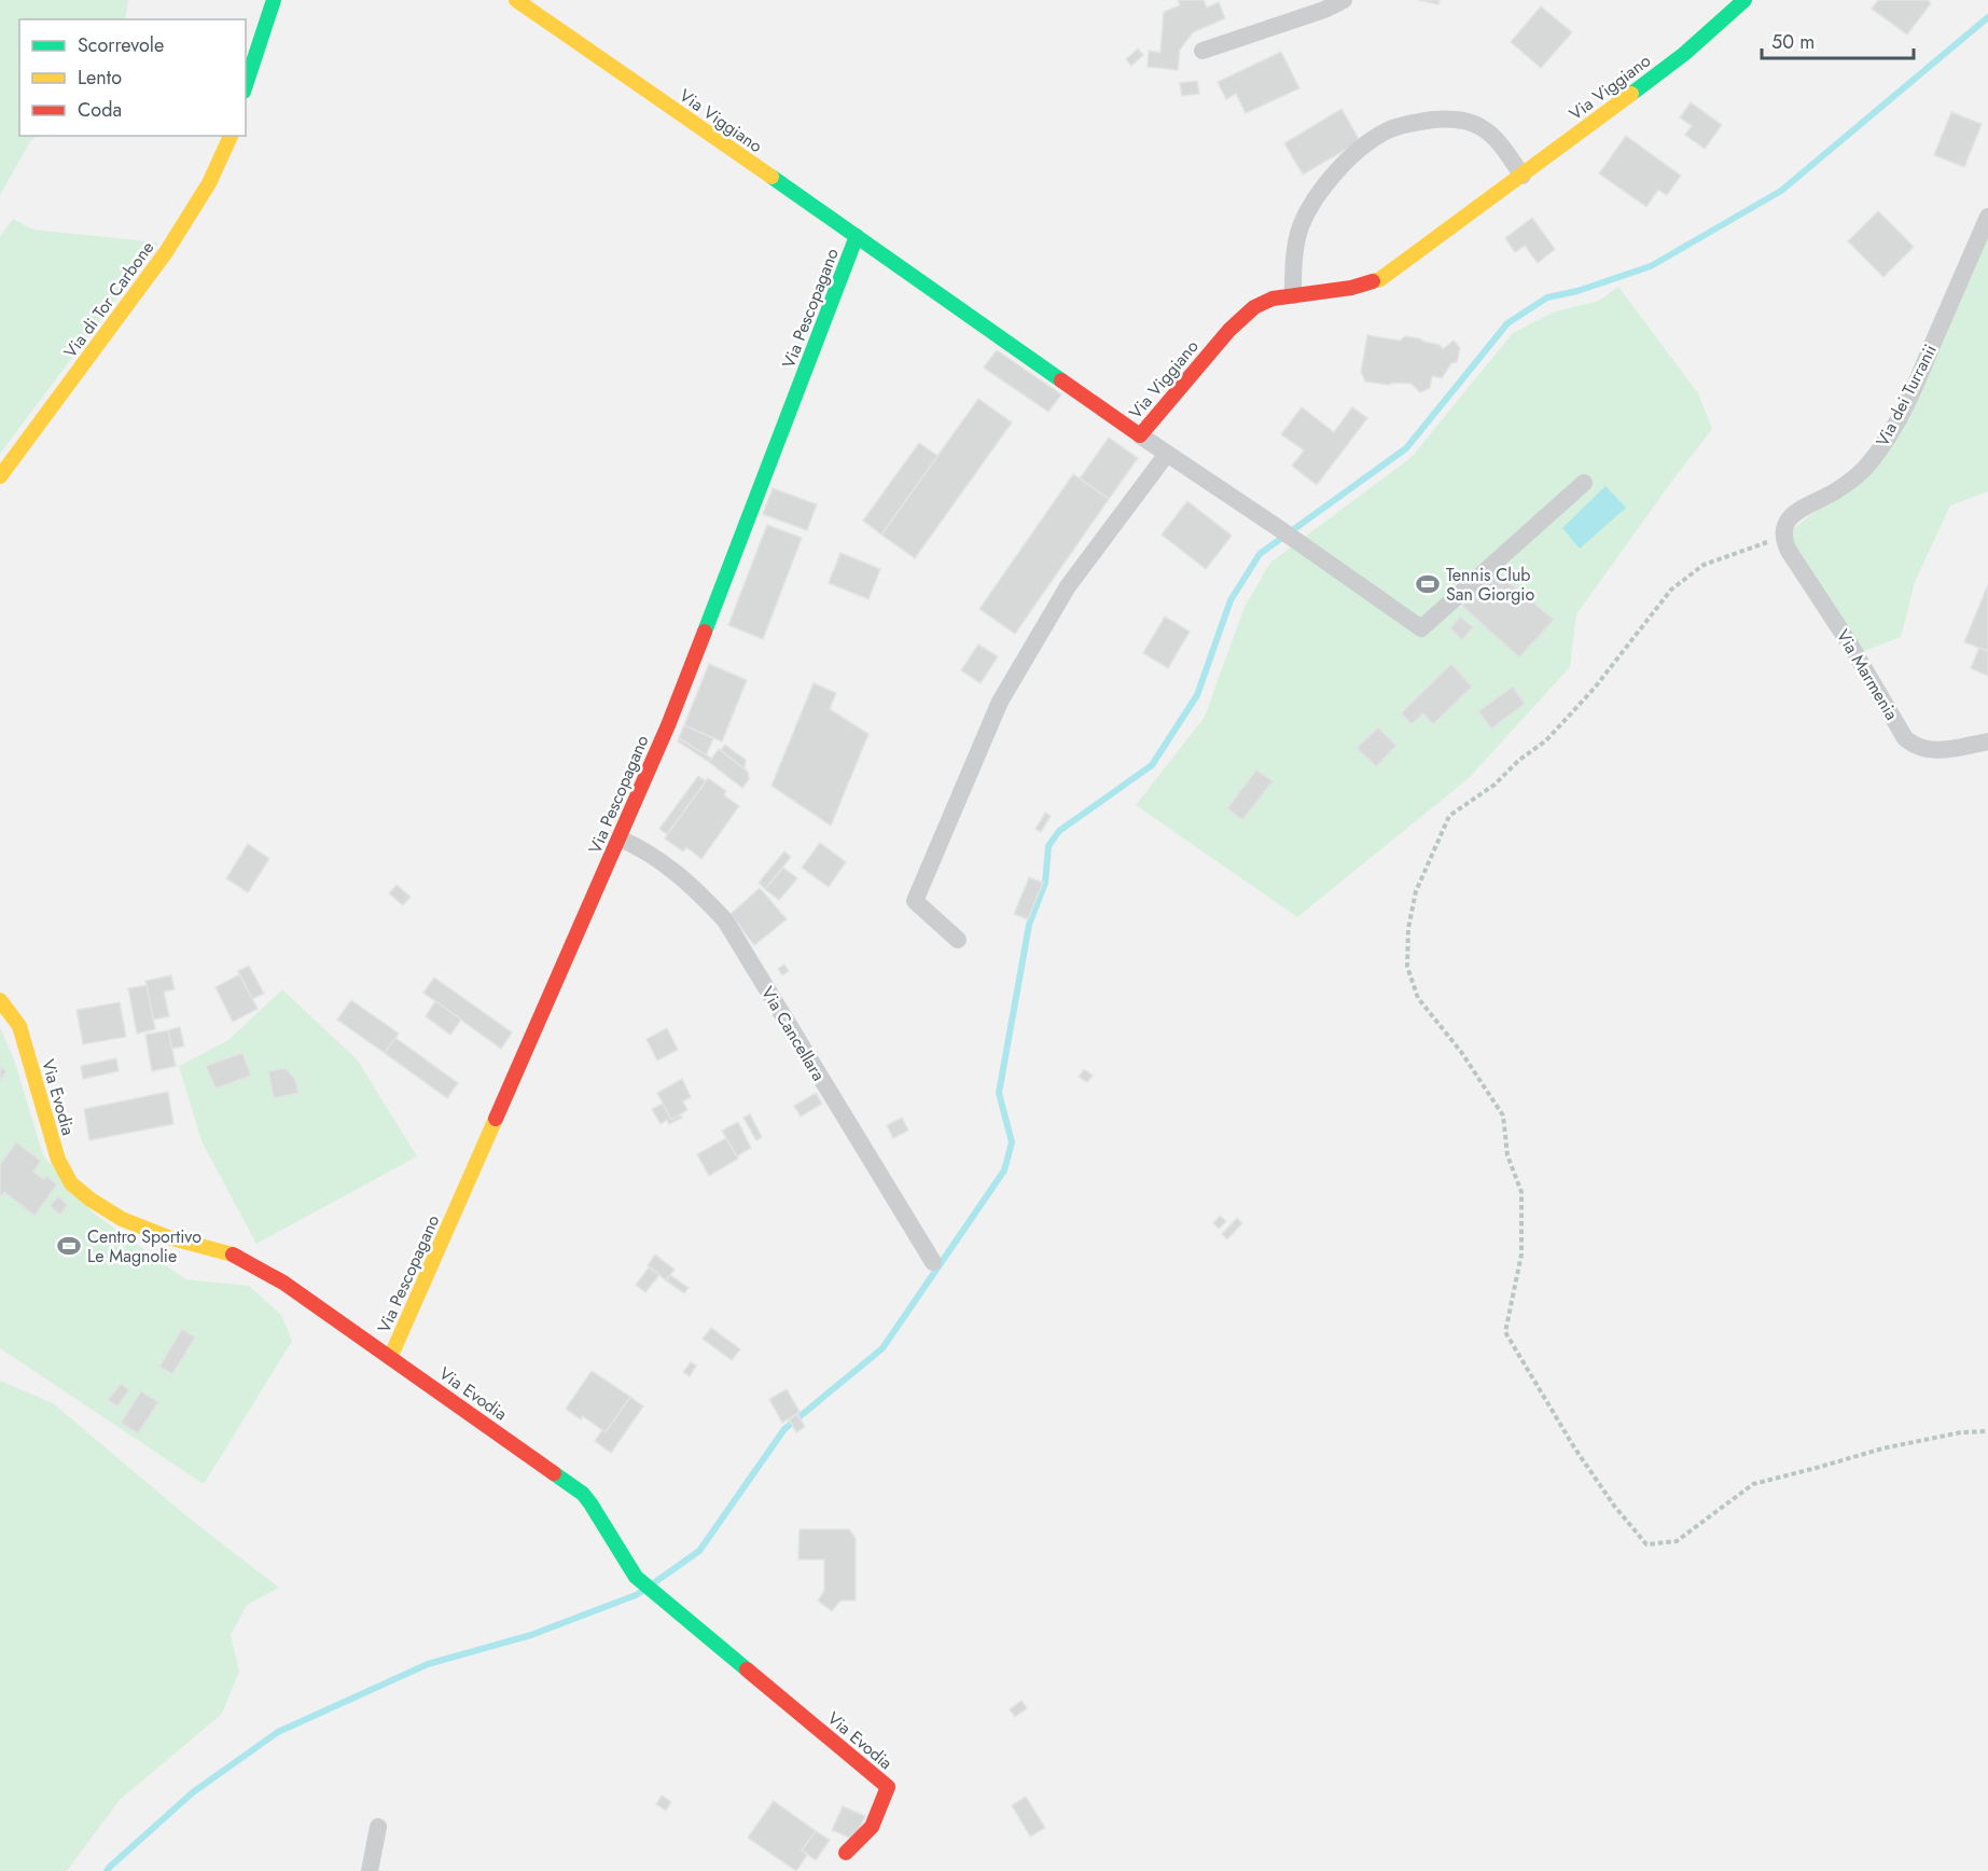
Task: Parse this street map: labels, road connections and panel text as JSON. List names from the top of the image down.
{
  "streets": {
    "street": [
      "Via Viggiano",
      "Via di Tor Carbone",
      "Via Pescopagano",
      "Via dei Turranii",
      "Via Marmenia",
      "Via Cancellara",
      "Via Evodia"
    ]
  },
  "crossings": [
    ["Via Viggiano", "Via Pescopagano"],
    ["Via Pescopagano", "Via Cancellara"],
    ["Via Pescopagano", "Via Evodia"],
    ["Via dei Turranii", "Via Marmenia"]
  ],
  "places": {
    "sports": ["Tennis Club San Giorgio", "Centro Sportivo Le Magnolie"]
  },
  "legend": ["Scorrevole", "Lento", "Coda"],
  "scale_bar": "50 m"
}
